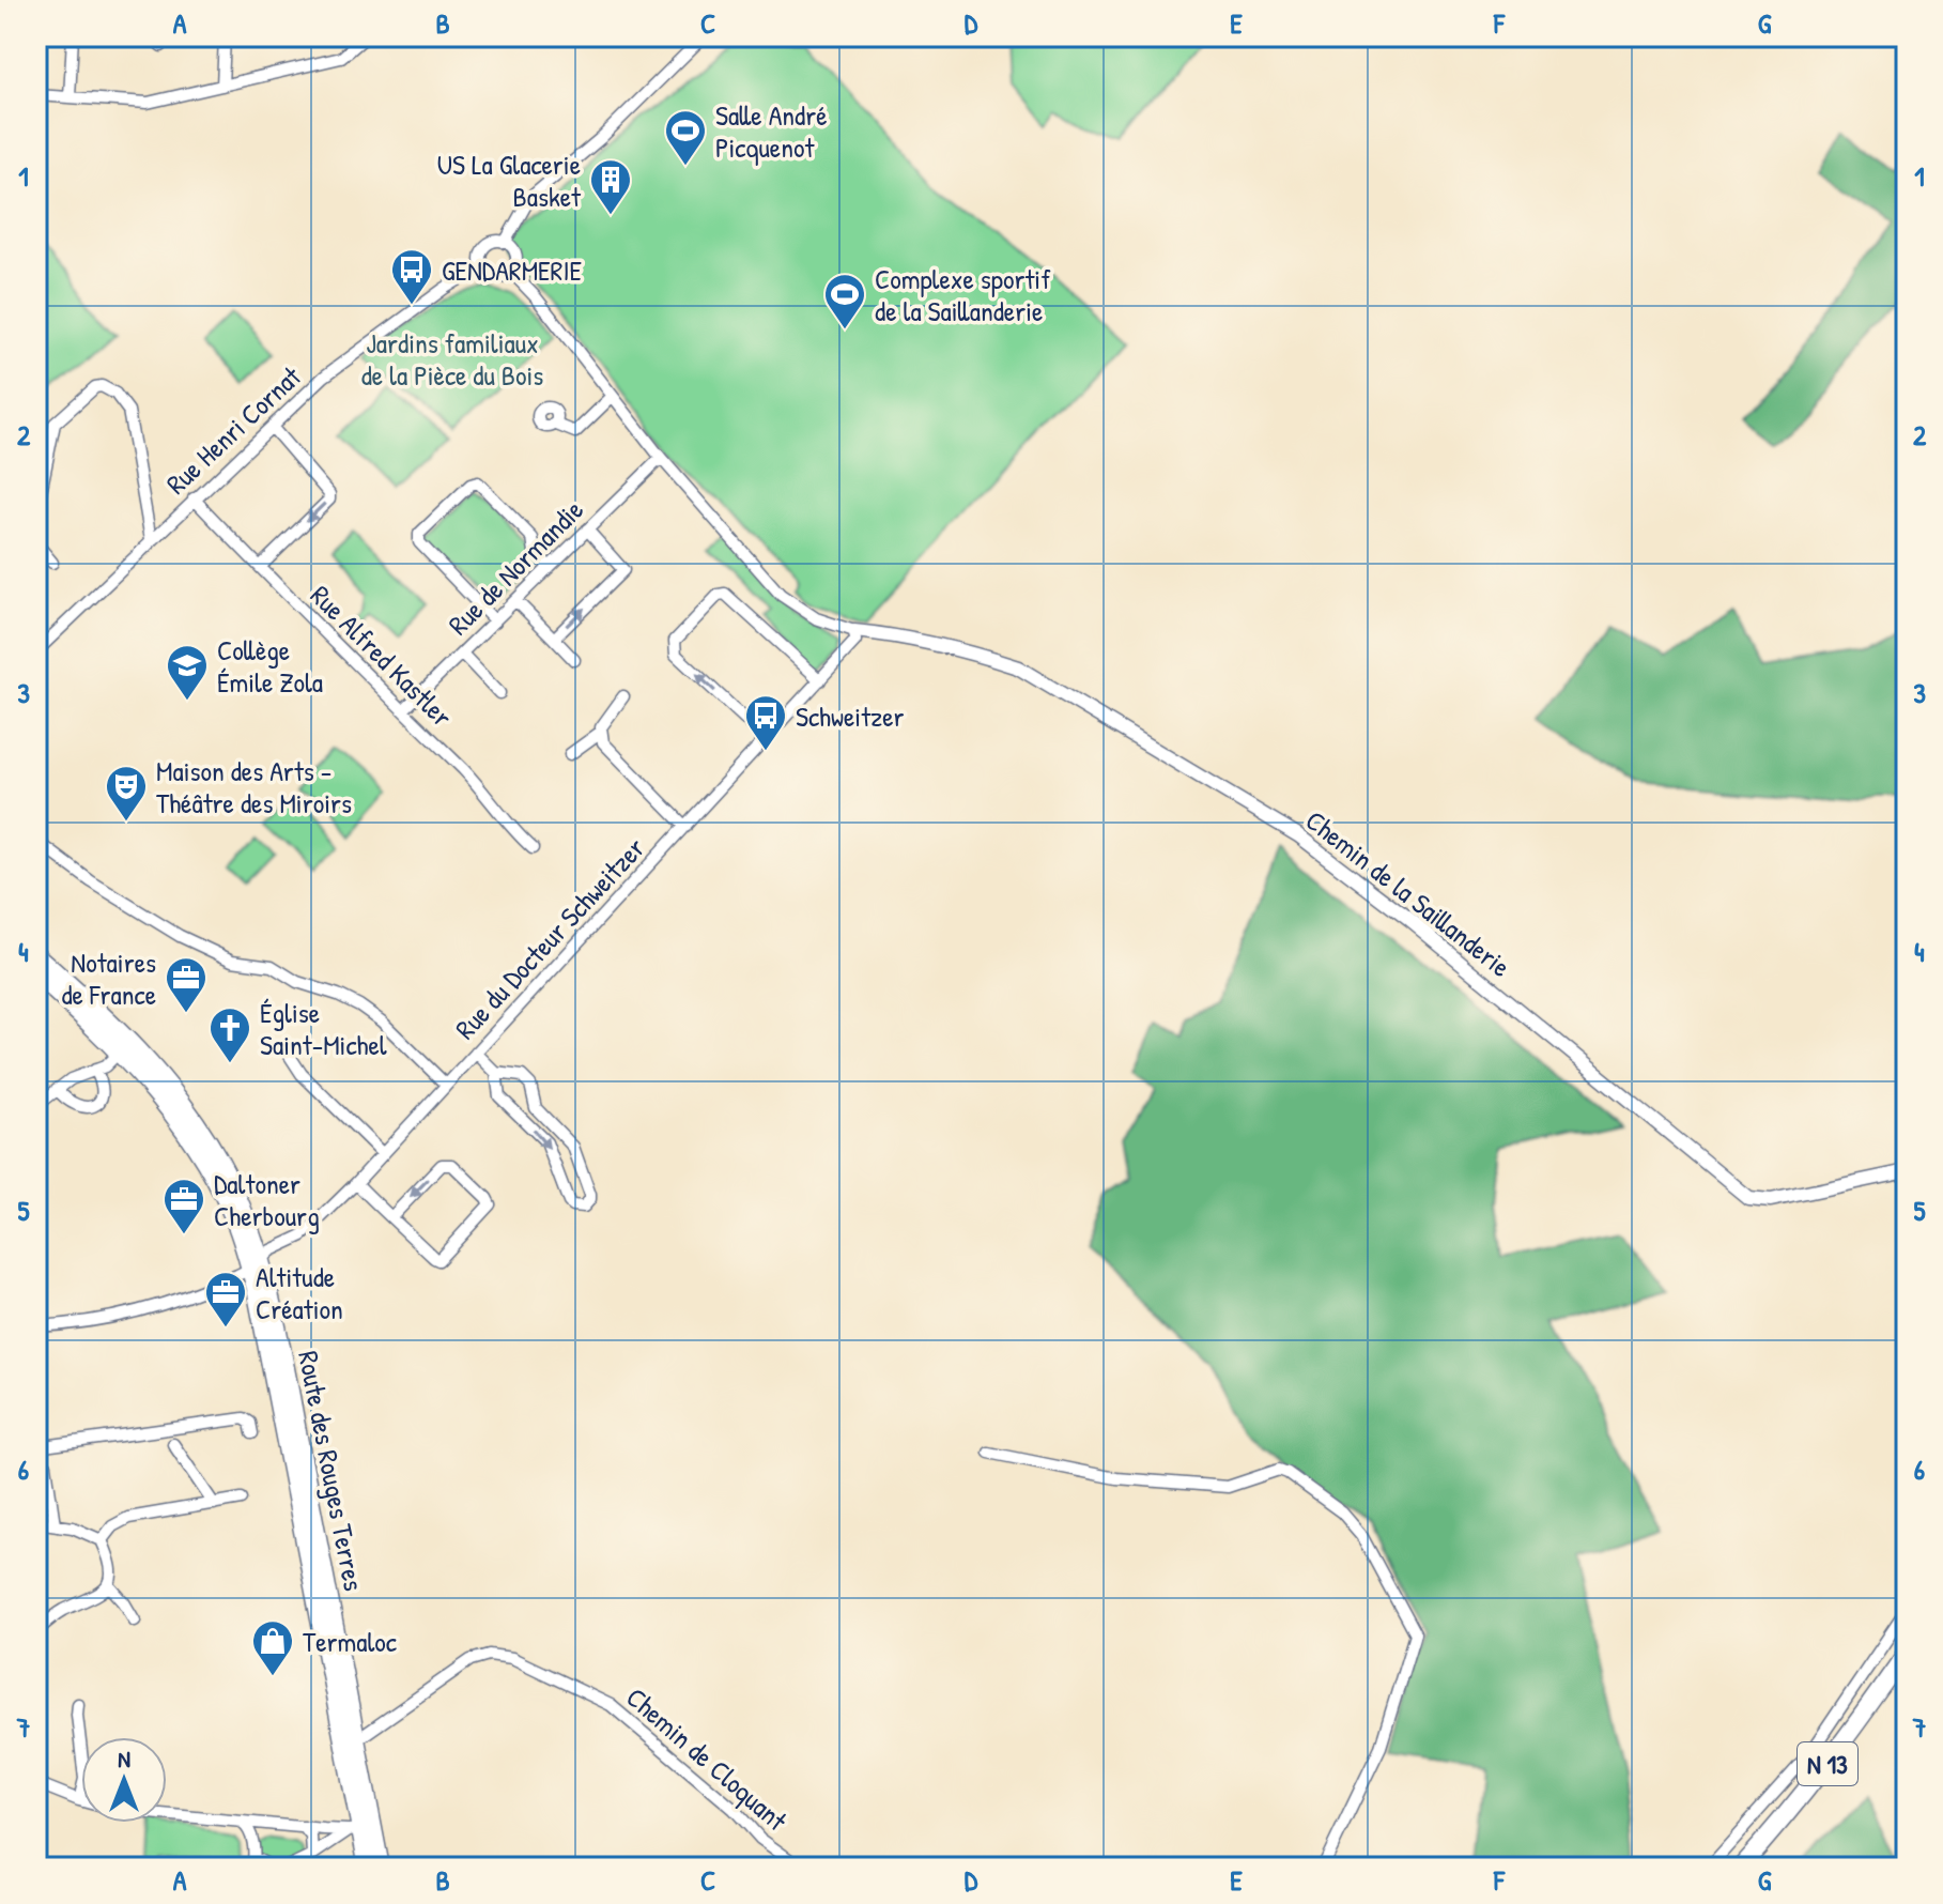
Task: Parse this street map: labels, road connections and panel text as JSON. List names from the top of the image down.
{
  "streets": {
    "main road": ["Route des Rouges Terres", "N 13"],
    "street": [
      "Rue Henri Cornat",
      "Rue de Normandie",
      "Rue Alfred Kastler",
      "Chemin de la Saillanderie",
      "Rue du Docteur Schweitzer",
      "Chemin de Cloquant"
    ]
  },
  "crossings": [
    ["Rue Henri Cornat", "Rue Alfred Kastler"],
    ["Rue de Normandie", "Rue Alfred Kastler"],
    ["Chemin de la Saillanderie", "Rue du Docteur Schweitzer"],
    ["Rue du Docteur Schweitzer", "Route des Rouges Terres"],
    ["Route des Rouges Terres", "Chemin de Cloquant"]
  ],
  "parks": ["Jardins familiaux de la Pièce du Bois"],
  "places": {
    "sports": ["Salle André Picquenot", "Complexe sportif de la Saillanderie"],
    "building": ["US La Glacerie Basket"],
    "bus stop": ["GENDARMERIE", "Schweitzer"],
    "school or university": ["Collège Émile Zola"],
    "theatre": ["Maison des Arts - Théâtre des Miroirs"],
    "office": ["Notaires de France", "Daltoner Cherbourg", "Altitude Création"],
    "church": ["Église Saint-Michel"],
    "shop": ["Termaloc"]
  },
  "north": "top",
  "grid": {
    "columns": [
      "A",
      "B",
      "C",
      "D",
      "E",
      "F",
      "G"
    ],
    "rows": [
      "1",
      "2",
      "3",
      "4",
      "5",
      "6",
      "7"
    ]
  }
}
